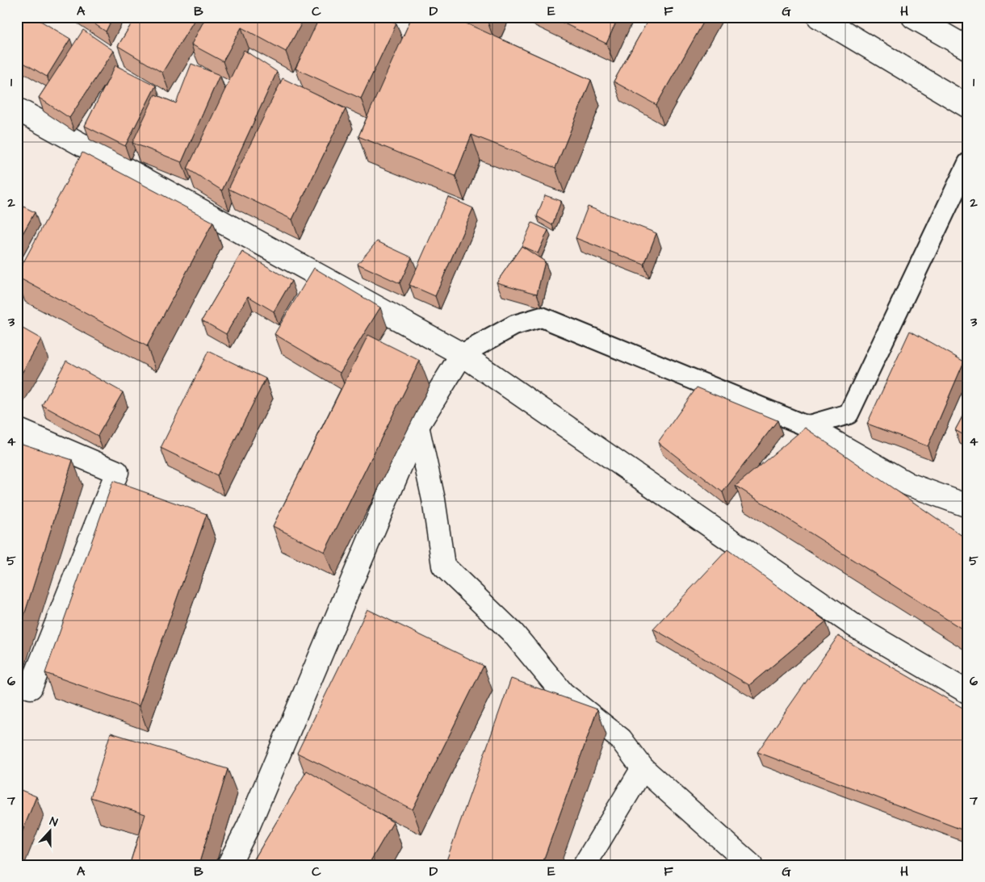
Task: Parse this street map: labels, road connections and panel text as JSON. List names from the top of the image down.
{
  "north": "top",
  "grid": {
    "columns": [
      "A",
      "B",
      "C",
      "D",
      "E",
      "F",
      "G",
      "H"
    ],
    "rows": [
      "1",
      "2",
      "3",
      "4",
      "5",
      "6",
      "7"
    ]
  }
}
